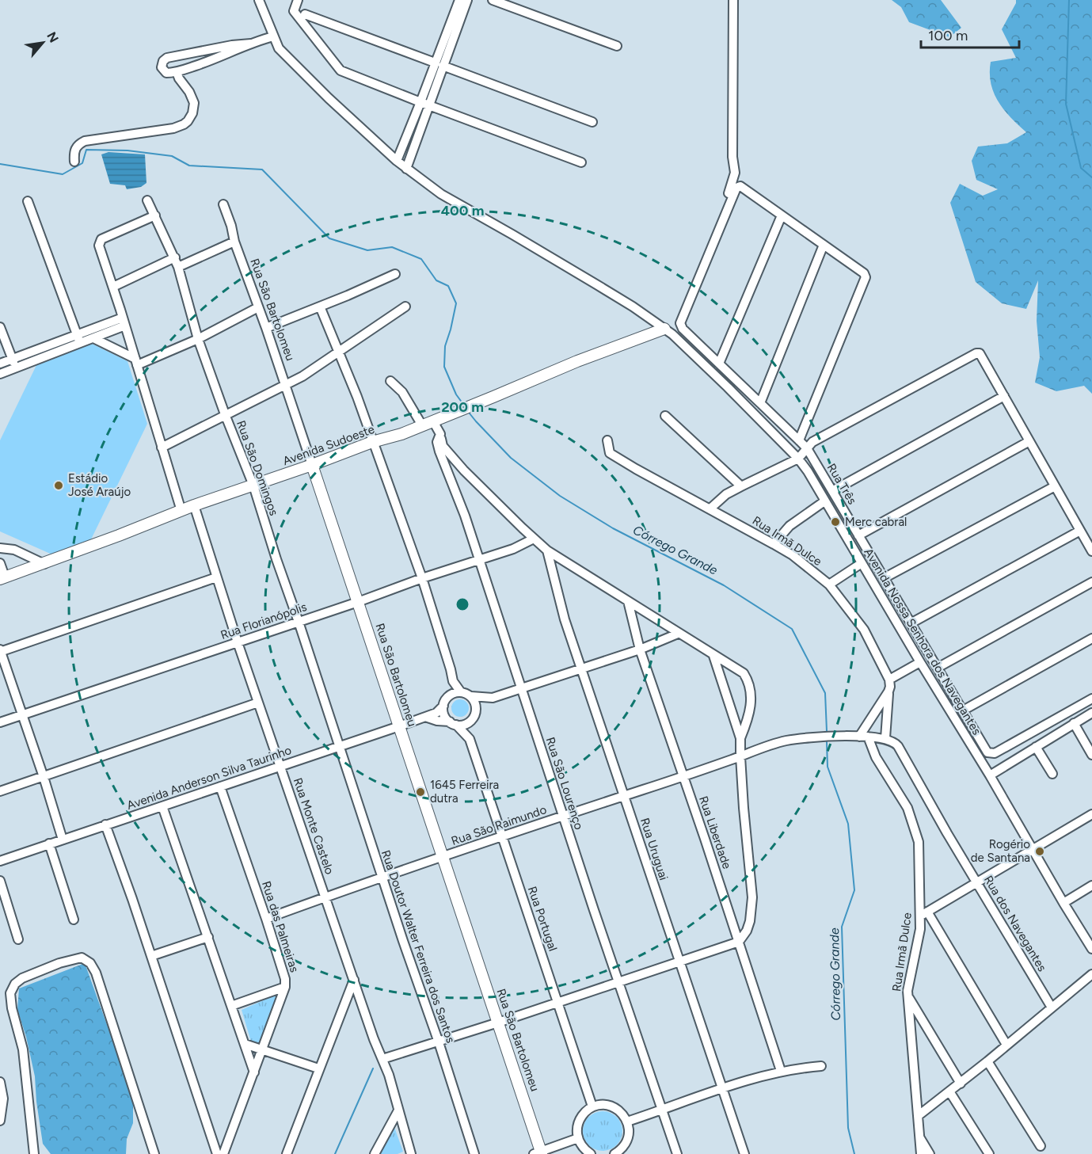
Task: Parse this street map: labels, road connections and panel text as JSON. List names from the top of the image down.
{
  "streets": {
    "street": [
      "Rua São Bartolomeu",
      "Avenida Sudoeste",
      "Rua São Domingos",
      "Rua Três",
      "Rua Irmã Dulce",
      "Rua Florianópolis",
      "Avenida Nossa Senhora dos Navegantes",
      "Avenida Anderson Silva Taurinho",
      "Rua São Lourenço",
      "Rua São Raimundo",
      "Rua Monte Castelo",
      "Rua Liberdade",
      "Rua Uruguai",
      "Rua Portugal",
      "Rua dos Navegantes",
      "Rua das Palmeiras",
      "Rua Doutor Walter Ferreira dos Santos"
    ]
  },
  "crossings": [
    ["Rua São Bartolomeu", "Avenida Sudoeste"],
    ["Rua São Bartolomeu", "Rua Florianópolis"],
    ["Rua São Bartolomeu", "Avenida Anderson Silva Taurinho"],
    ["Rua São Bartolomeu", "Rua São Raimundo"],
    ["Avenida Sudoeste", "Rua São Domingos"],
    ["Avenida Sudoeste", "Avenida Nossa Senhora dos Navegantes"],
    ["Avenida Sudoeste", "Rua São Lourenço"],
    ["Avenida Sudoeste", "Rua Monte Castelo"],
    ["Rua São Domingos", "Rua Florianópolis"],
    ["Rua São Domingos", "Avenida Anderson Silva Taurinho"],
    ["Rua São Domingos", "Rua Doutor Walter Ferreira dos Santos"],
    ["Rua Florianópolis", "Rua São Lourenço"],
    ["Rua Florianópolis", "Rua Monte Castelo"],
    ["Avenida Anderson Silva Taurinho", "Rua Monte Castelo"],
    ["Avenida Anderson Silva Taurinho", "Rua das Palmeiras"],
    ["Avenida Anderson Silva Taurinho", "Rua Doutor Walter Ferreira dos Santos"],
    ["Rua São Lourenço", "Rua São Raimundo"],
    ["Rua São Raimundo", "Rua Monte Castelo"],
    ["Rua São Raimundo", "Rua Liberdade"],
    ["Rua São Raimundo", "Rua Uruguai"],
    ["Rua São Raimundo", "Rua Portugal"],
    ["Rua São Raimundo", "Rua das Palmeiras"],
    ["Rua São Raimundo", "Rua Doutor Walter Ferreira dos Santos"]
  ],
  "water": ["Córrego Grande"],
  "places": [
    "Estádio José Araújo",
    "Merc cabral",
    "1645 Ferreira dutra",
    "Rogério de Santana"
  ],
  "scale_bar": "100 m",
  "north": "top right",
  "rings": ["400 m", "200 m"]
}
